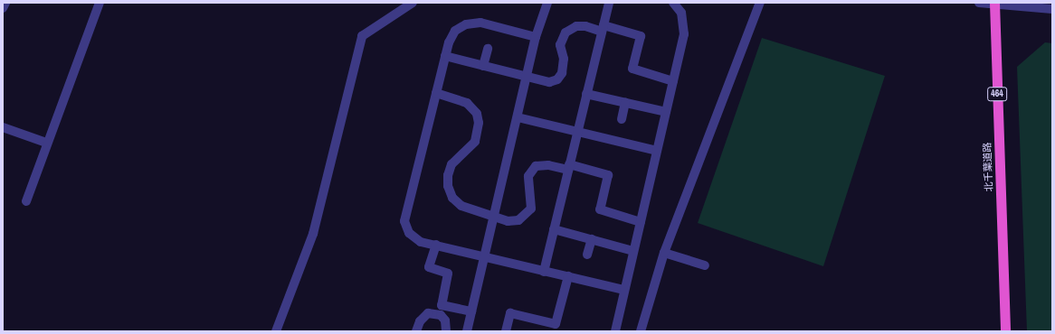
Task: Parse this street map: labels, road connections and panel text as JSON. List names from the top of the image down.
{
  "streets": {
    "highway": ["464", "北千葉道路"]
  }
}
